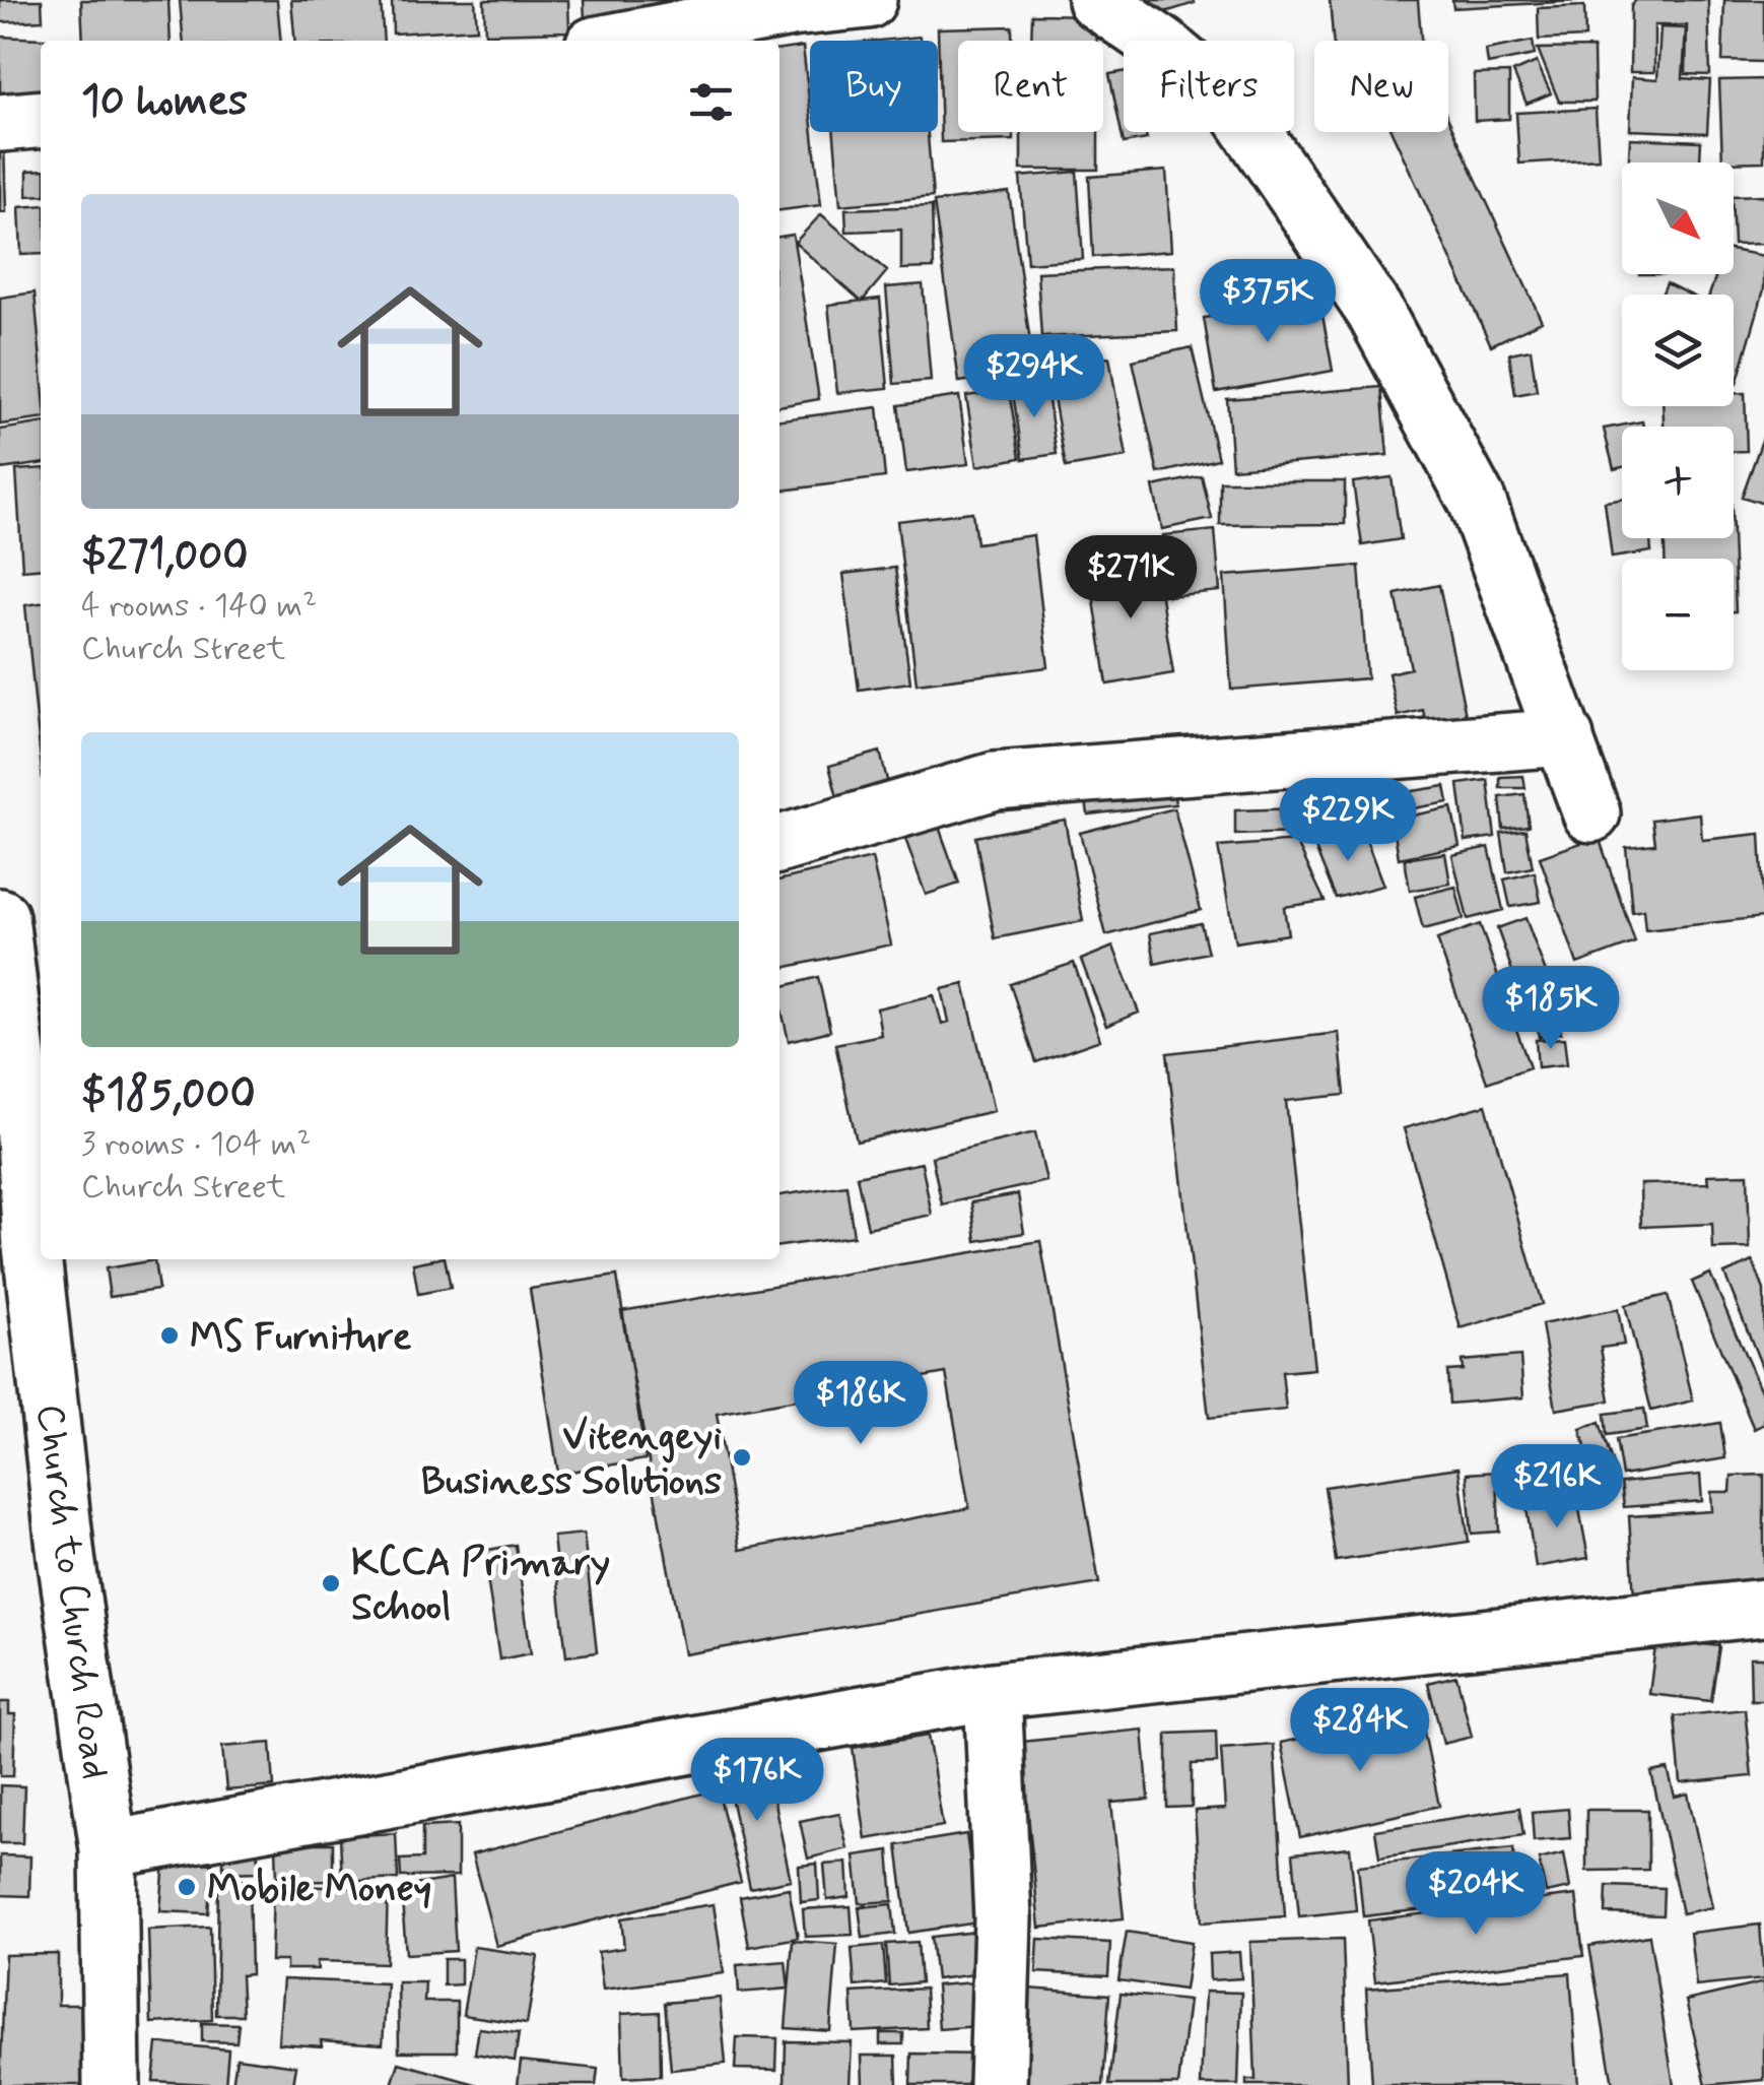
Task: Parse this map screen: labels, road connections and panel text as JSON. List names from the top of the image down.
{
  "streets": {
    "street": ["Church to Church Road"]
  },
  "places": [
    "MS Furniture",
    "Vitengeyi Business Solutions",
    "KCCA Primary School",
    "Mobile Money"
  ],
  "north": "bottom right",
  "page": {
    "chip": [
      "Buy",
      "Rent",
      "Filters",
      "New"
    ],
    "heading": "10 homes",
    "map_buttons": ["+", "−"],
    "list": [
      {
        "name": "$271,000",
        "note": "4 rooms · 140 m² · Church Street"
      },
      {
        "name": "$185,000",
        "note": "3 rooms · 104 m² · Church Street"
      }
    ],
    "price": [
      "$375K",
      "$294K",
      "$271K",
      "$229K",
      "$185K",
      "$186K",
      "$216K",
      "$284K",
      "$176K",
      "$204K"
    ]
  }
}
